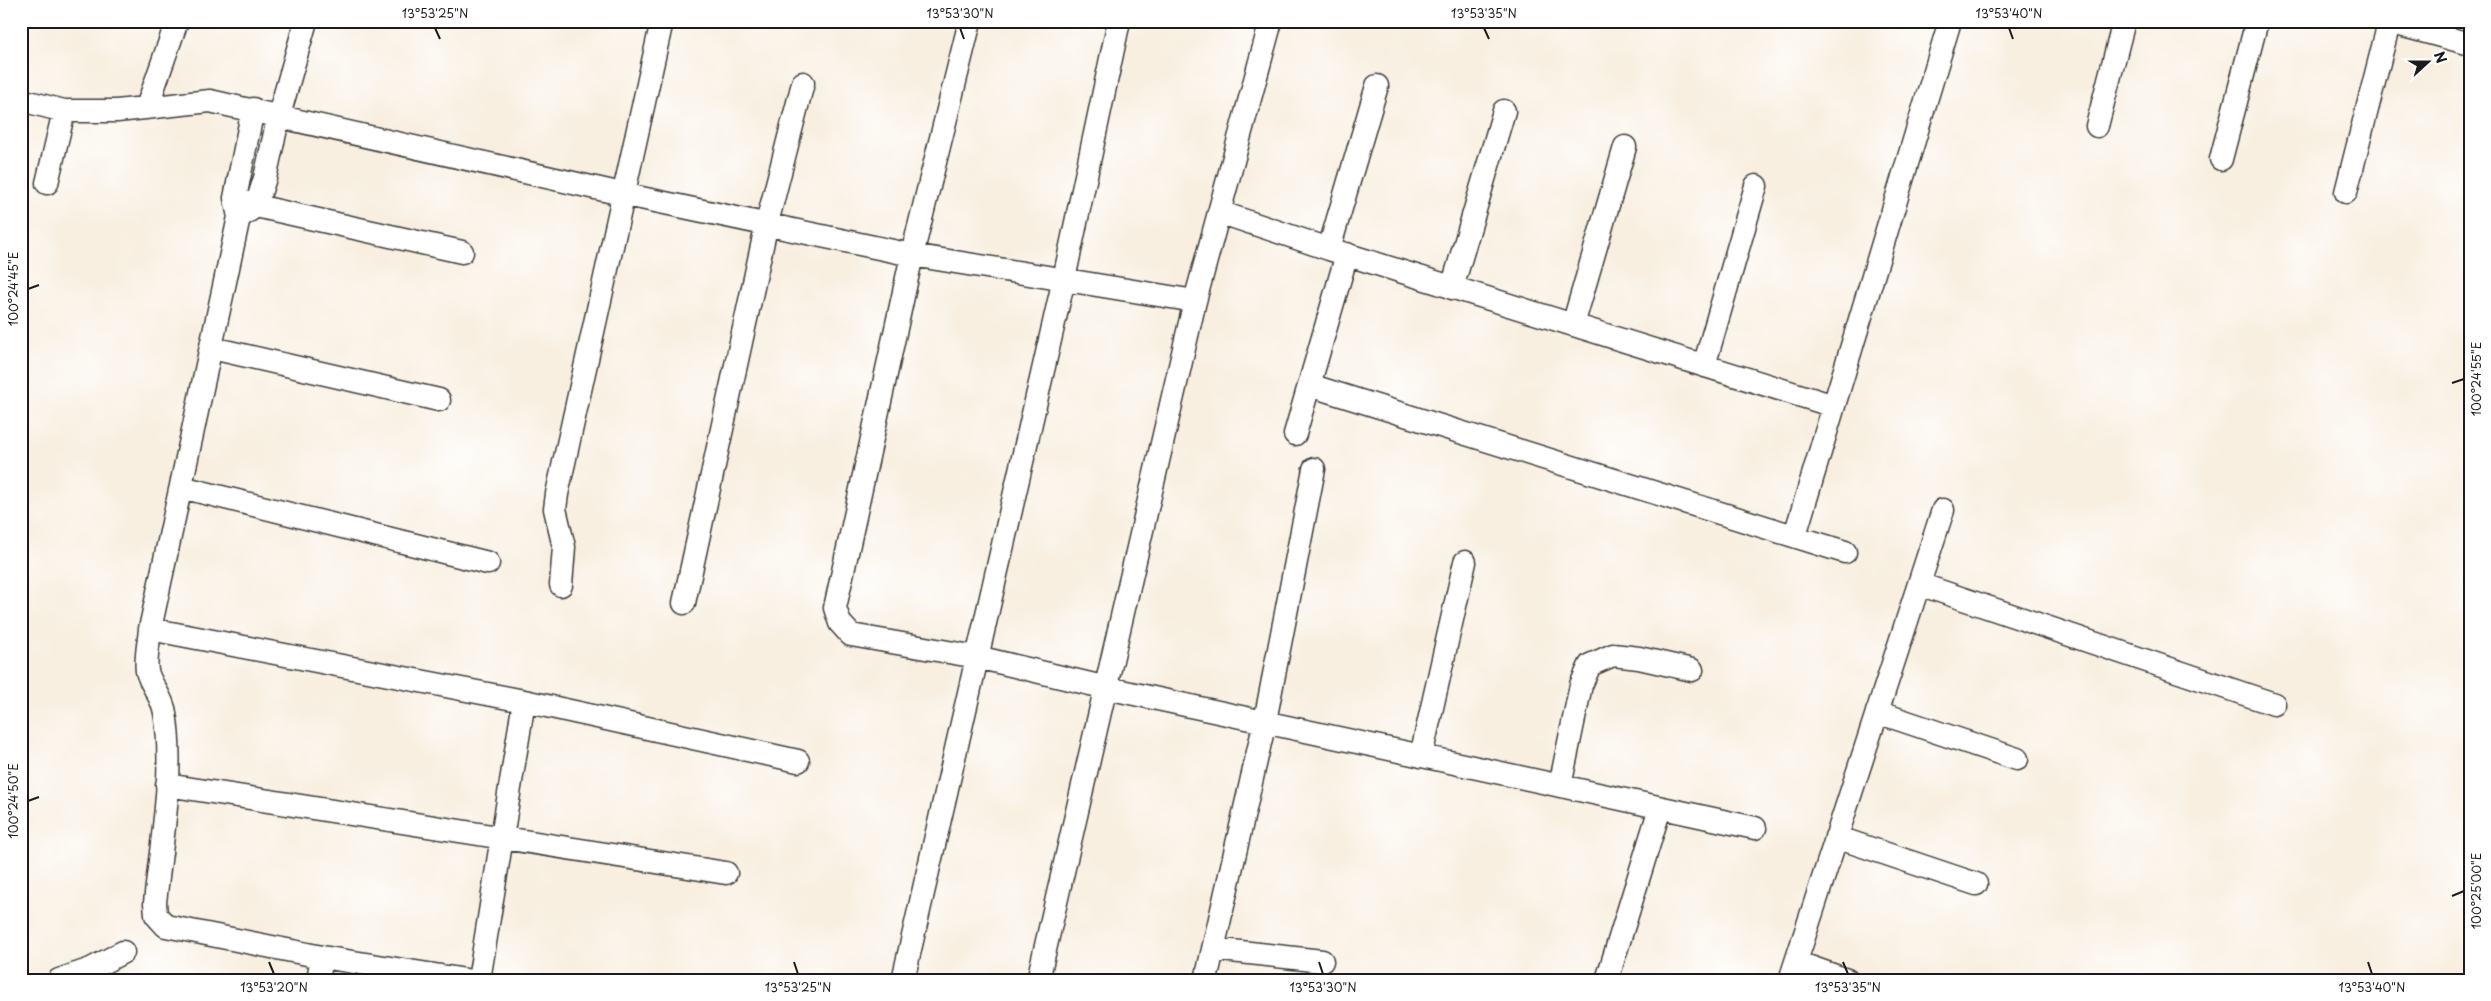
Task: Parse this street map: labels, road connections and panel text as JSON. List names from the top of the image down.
{
  "north": "right",
  "coordinates": [
    "13°53'25\"N",
    "13°53'30\"N",
    "13°53'35\"N",
    "13°53'40\"N",
    "100°24'45\"E",
    "100°24'55\"E",
    "100°24'50\"E",
    "100°25'00\"E",
    "13°53'20\"N"
  ]
}
